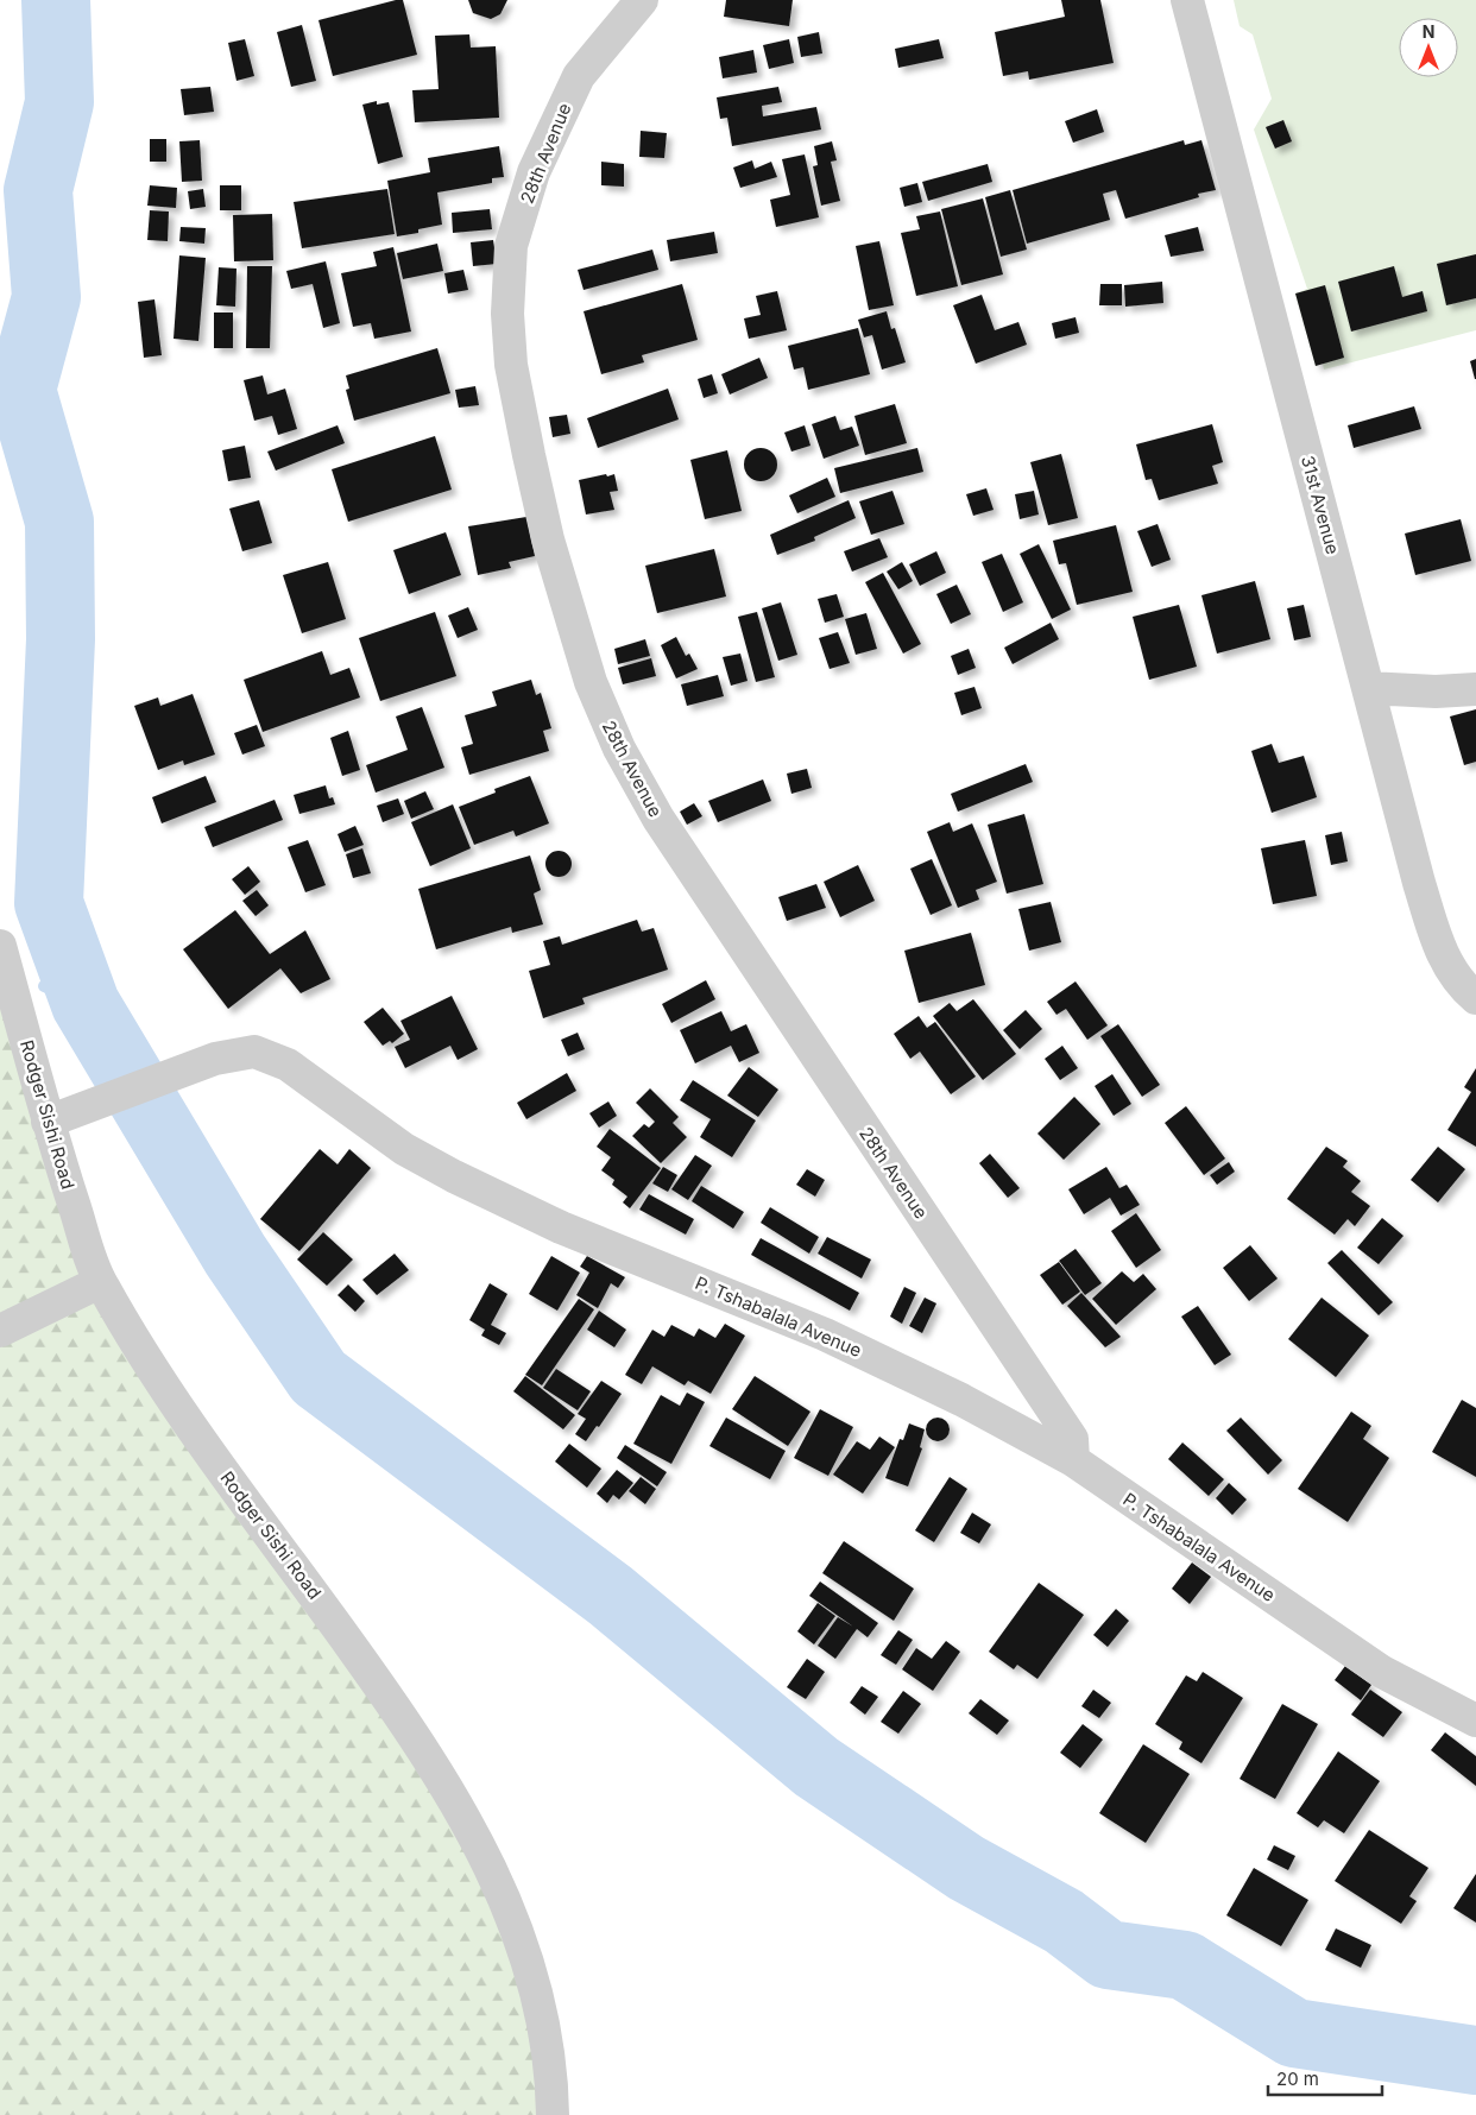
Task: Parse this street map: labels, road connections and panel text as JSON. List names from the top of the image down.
{
  "streets": {
    "street": [
      "28th Avenue",
      "31st Avenue",
      "Rodger Sishi Road",
      "P. Tshabalala Avenue"
    ]
  },
  "crossings": [
    ["28th Avenue", "P. Tshabalala Avenue"],
    ["Rodger Sishi Road", "P. Tshabalala Avenue"]
  ],
  "scale_bar": "20 m",
  "north": "top"
}
